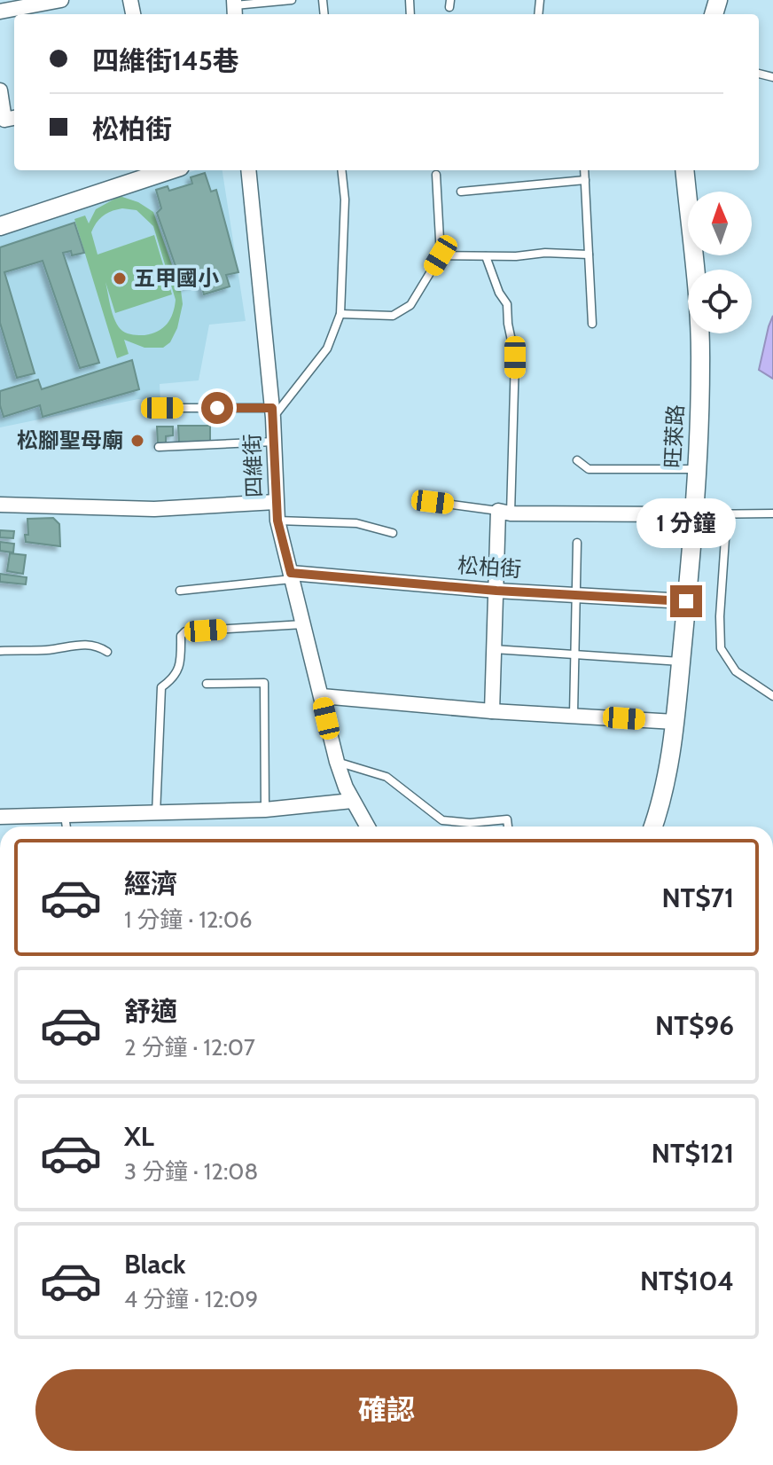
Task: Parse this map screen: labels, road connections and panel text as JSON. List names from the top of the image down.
{
  "streets": {
    "street": ["旺萊路", "四維街", "松柏街"]
  },
  "crossings": [
    ["旺萊路", "松柏街"],
    ["四維街", "松柏街"]
  ],
  "places": ["五甲國小", "松腳聖母廟"],
  "north": "top",
  "page": {
    "banner": ["四維街145巷", "松柏街"],
    "bubble": "1 分鐘",
    "list": [
      {
        "name": "經濟",
        "note": "1 分鐘 · 12:06",
        "value": "NT$71"
      },
      {
        "name": "舒適",
        "note": "2 分鐘 · 12:07",
        "value": "NT$96"
      },
      {
        "name": "XL",
        "note": "3 分鐘 · 12:08",
        "value": "NT$121"
      },
      {
        "name": "Black",
        "note": "4 分鐘 · 12:09",
        "value": "NT$104"
      }
    ],
    "buttons": "確認"
  }
}
